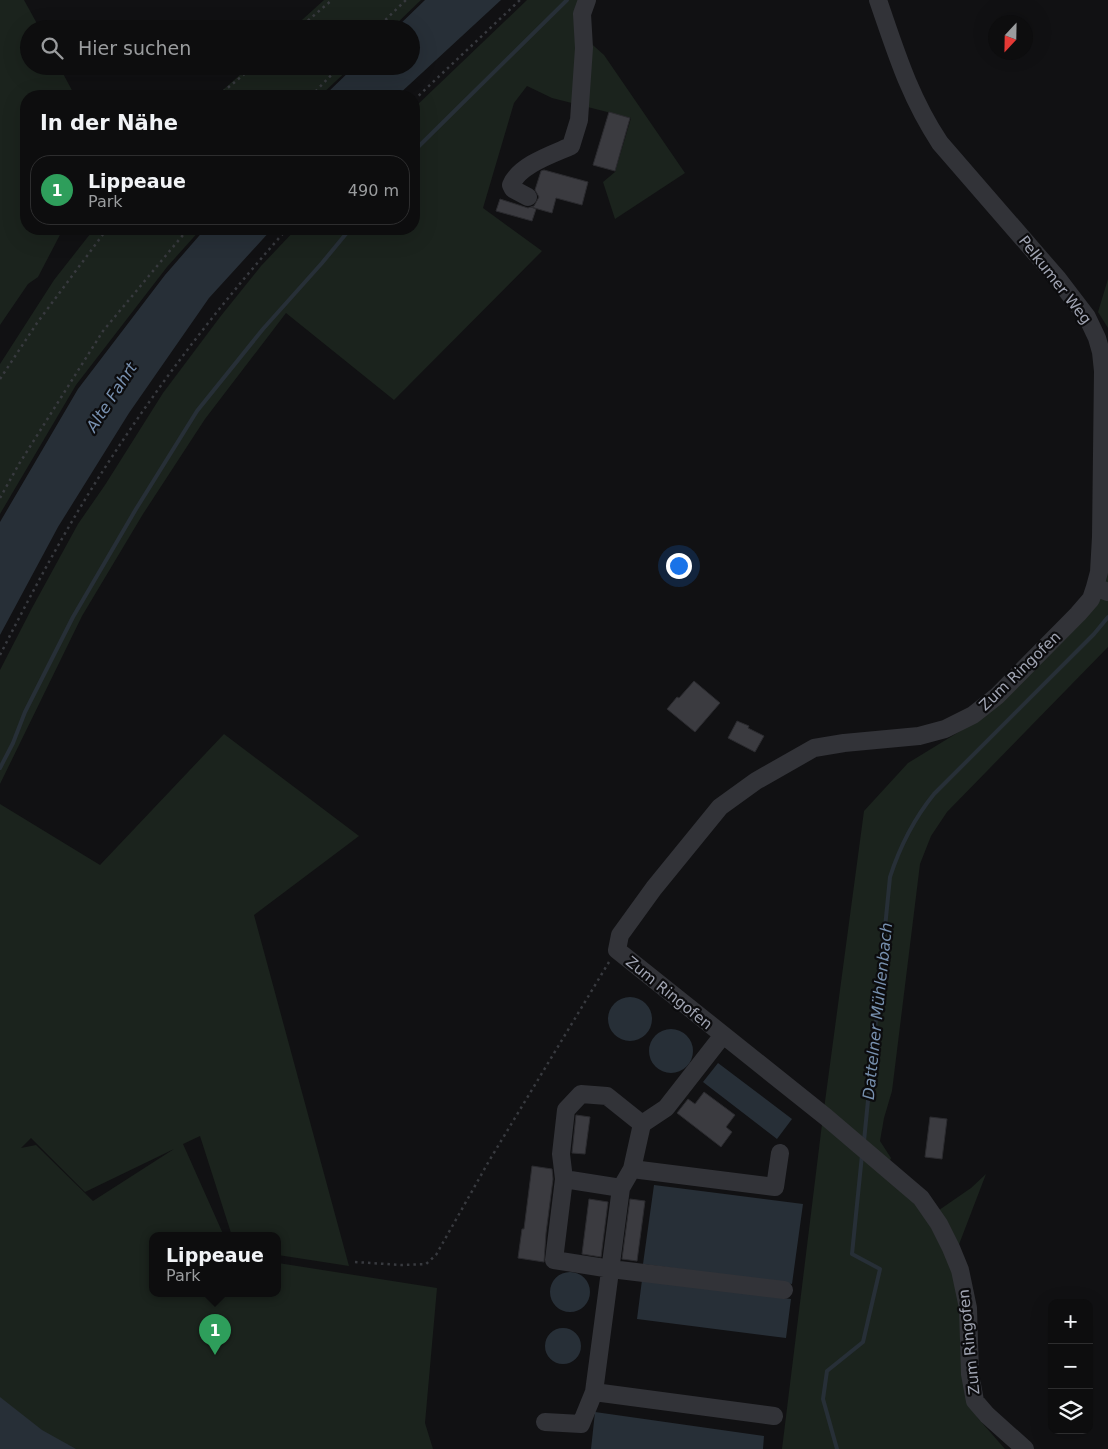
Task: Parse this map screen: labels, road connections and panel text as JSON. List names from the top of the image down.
{
  "streets": {
    "street": ["Pelkumer Weg", "Zum Ringofen"]
  },
  "crossings": [
    ["Pelkumer Weg", "Zum Ringofen"]
  ],
  "water": ["Alte Fahrt", "Dattelner Mühlenbach"],
  "north": "bottom",
  "page": {
    "search": "Hier suchen",
    "heading": "In der Nähe",
    "list": [
      {
        "mark": "1",
        "name": "Lippeaue",
        "note": "Park",
        "value": "490 m"
      }
    ],
    "popup": ["Lippeaue", "Park"],
    "map_buttons": ["+", "−"],
    "pins": "1"
  }
}
